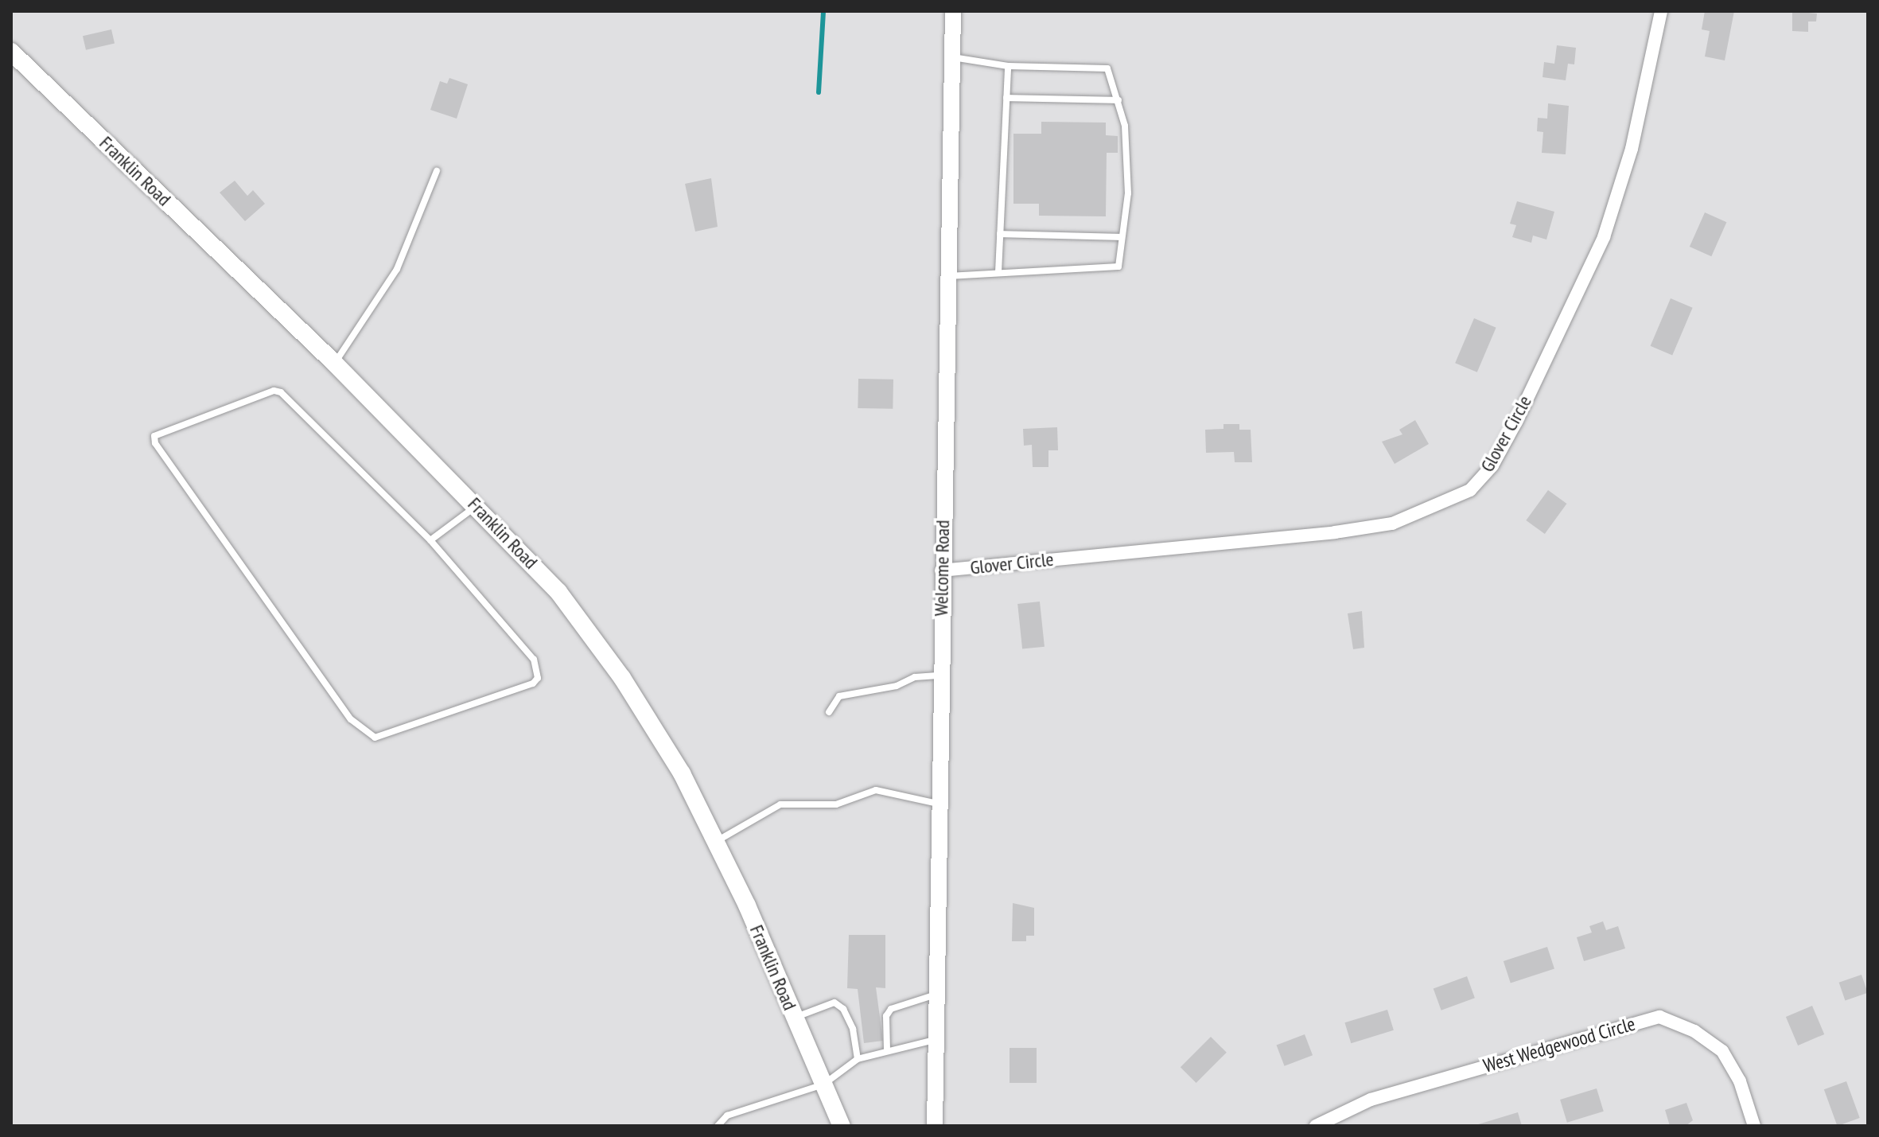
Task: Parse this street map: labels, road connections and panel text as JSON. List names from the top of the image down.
{
  "streets": {
    "main road": ["Franklin Road"],
    "street": ["Glover Circle", "Welcome Road", "West Wedgewood Circle"]
  },
  "crossings": [
    ["Glover Circle", "Welcome Road"]
  ]
}
